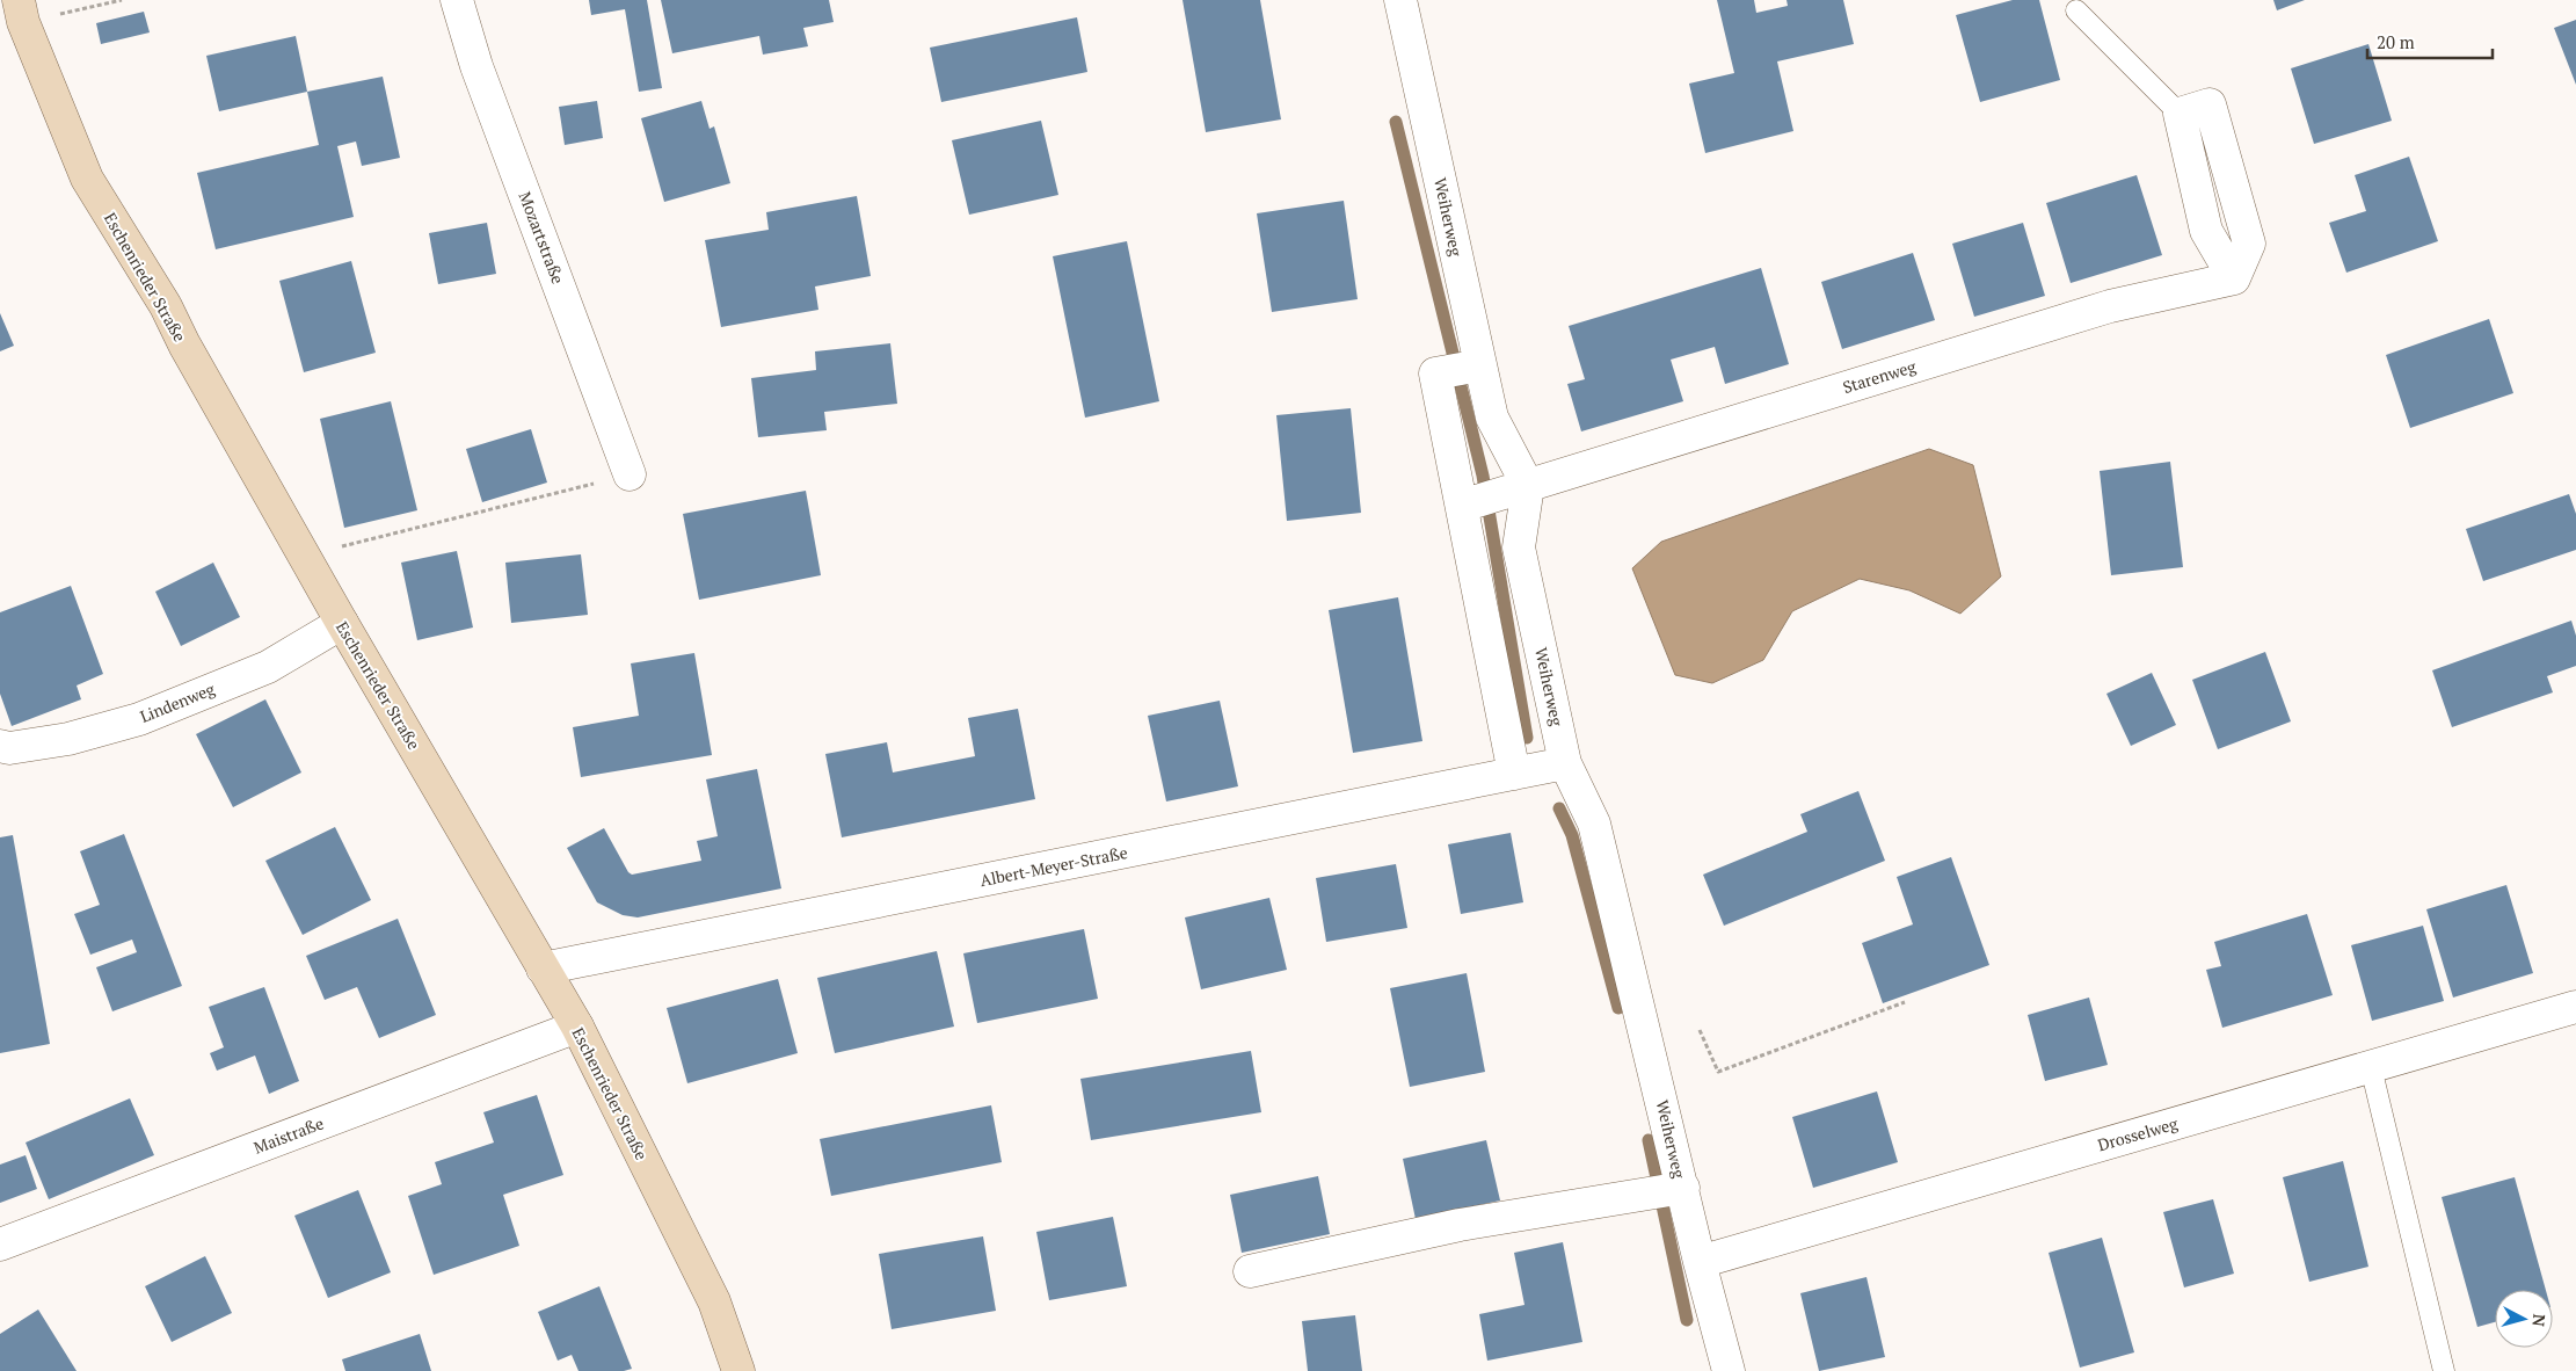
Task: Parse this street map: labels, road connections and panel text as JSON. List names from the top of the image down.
{
  "streets": {
    "street": [
      "Weiherweg",
      "Mozartstraße",
      "Eschenrieder Straße",
      "Starenweg",
      "Lindenweg",
      "Albert-Meyer-Straße",
      "Drosselweg",
      "Maistraße"
    ]
  },
  "crossings": [
    ["Weiherweg", "Starenweg"],
    ["Weiherweg", "Albert-Meyer-Straße"],
    ["Weiherweg", "Drosselweg"],
    ["Eschenrieder Straße", "Lindenweg"],
    ["Eschenrieder Straße", "Albert-Meyer-Straße"],
    ["Eschenrieder Straße", "Maistraße"]
  ],
  "scale_bar": "20 m",
  "north": "right"
}
